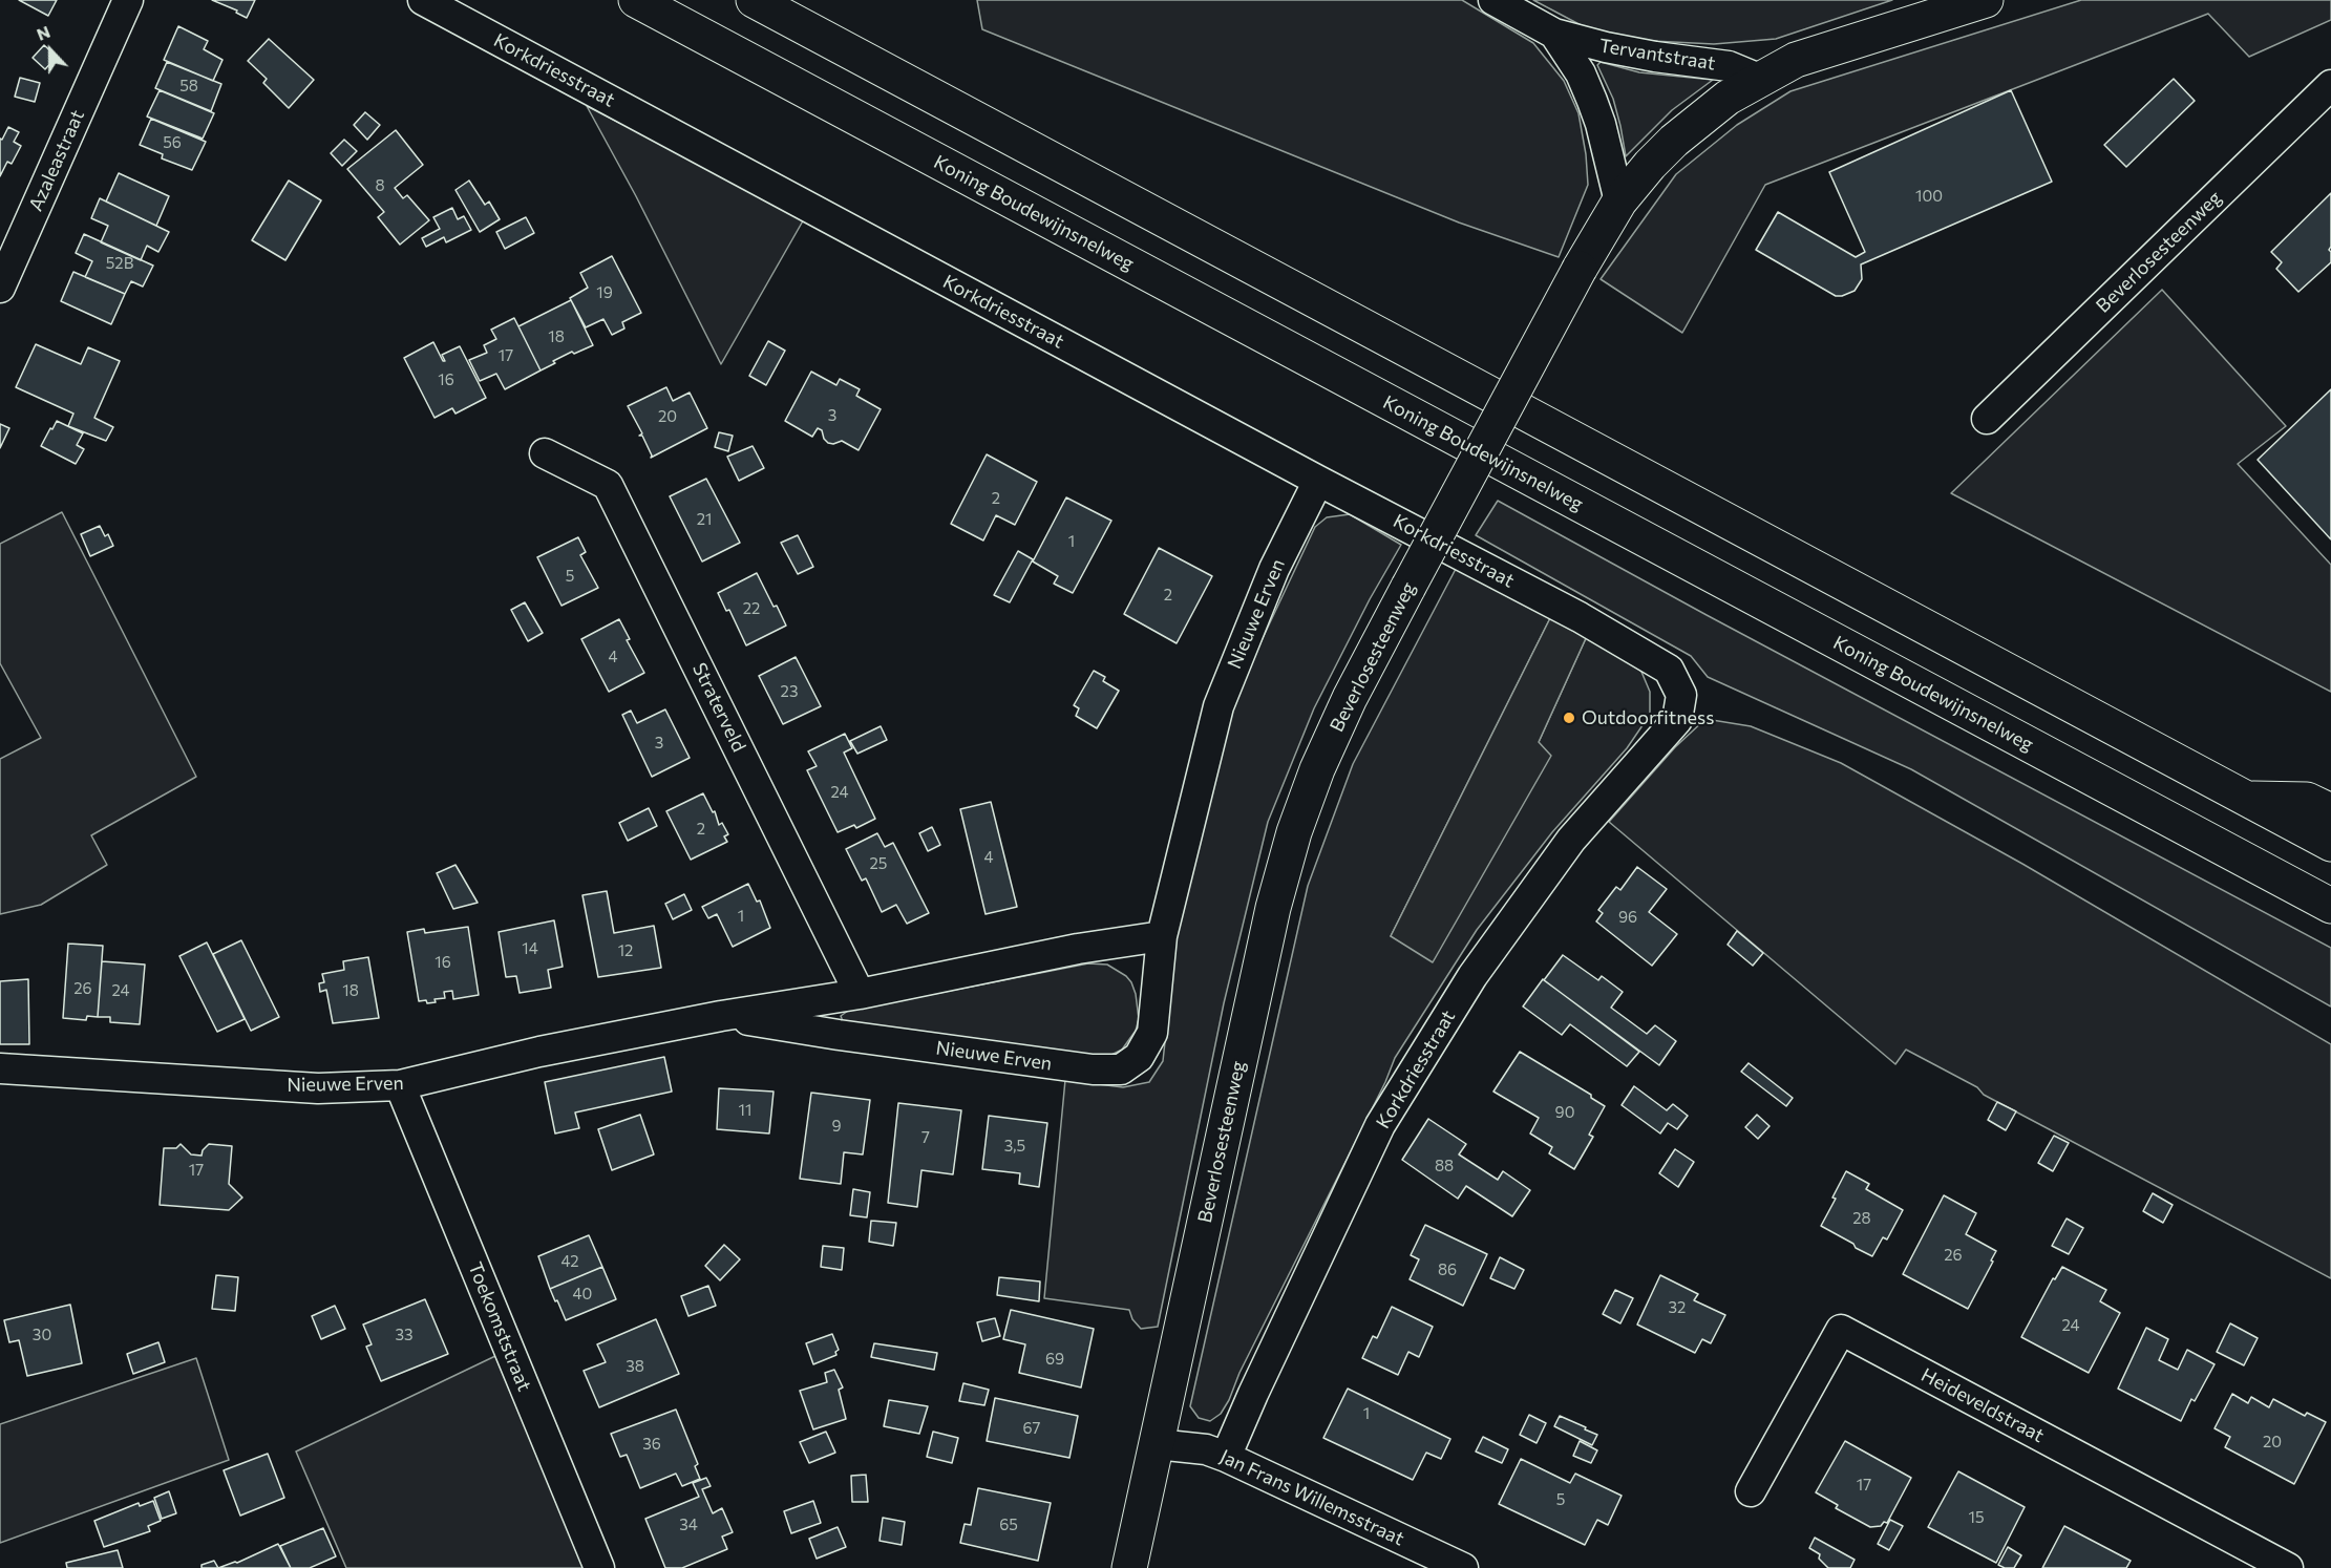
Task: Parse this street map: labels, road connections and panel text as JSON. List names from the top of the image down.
{
  "streets": {
    "main road": ["Koning Boudewijnsnelweg", "Beverlosesteenweg"],
    "street": [
      "Tervantstraat",
      "Korkdriesstraat",
      "Azaleastraat",
      "Nieuwe Erven",
      "Straterveld",
      "Toekomststraat",
      "Heideveldstraat",
      "Jan Frans Willemsstraat"
    ]
  },
  "crossings": [
    ["Tervantstraat", "Beverlosesteenweg"],
    ["Korkdriesstraat", "Nieuwe Erven"],
    ["Korkdriesstraat", "Jan Frans Willemsstraat"],
    ["Beverlosesteenweg", "Jan Frans Willemsstraat"],
    ["Nieuwe Erven", "Straterveld"],
    ["Nieuwe Erven", "Toekomststraat"]
  ],
  "places": ["Outdoorfitness"],
  "house_numbers": [
    "58",
    "56",
    "8",
    "100",
    "52B",
    "19",
    "18",
    "17",
    "16",
    "3",
    "20",
    "2",
    "21",
    "1",
    "5",
    "2",
    "22",
    "4",
    "23",
    "3",
    "24",
    "2",
    "4",
    "25",
    "1",
    "96",
    "14",
    "12",
    "16",
    "26",
    "24",
    "18",
    "11",
    "90",
    "9",
    "7",
    "3,5",
    "88",
    "17",
    "28",
    "26",
    "42",
    "86",
    "40",
    "32",
    "24",
    "30",
    "33",
    "69",
    "38",
    "1",
    "67",
    "20",
    "36",
    "17",
    "5",
    "15",
    "34",
    "65"
  ],
  "north": "top"
}
